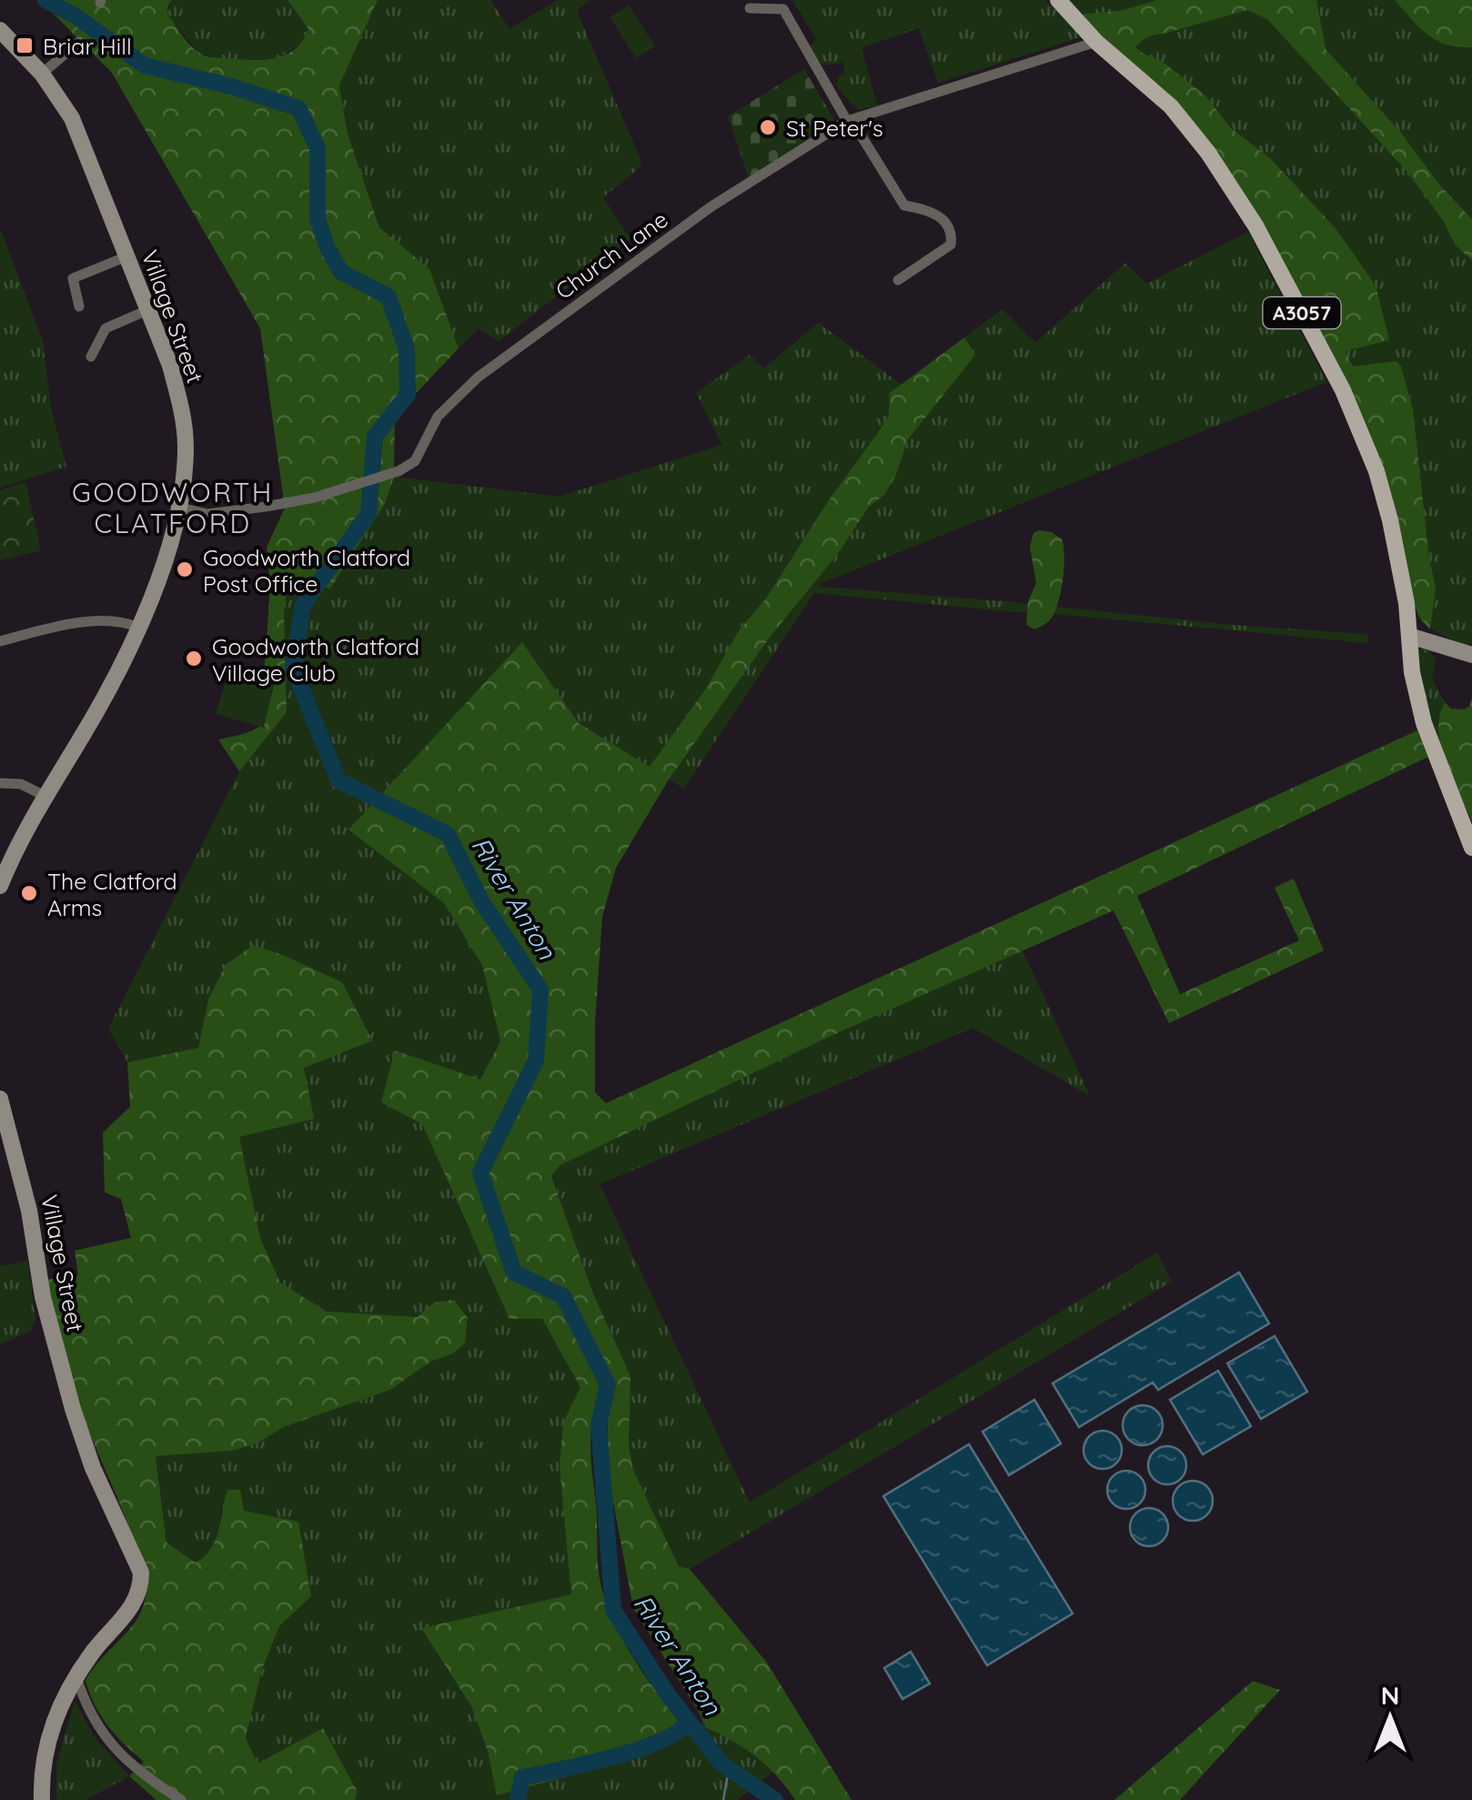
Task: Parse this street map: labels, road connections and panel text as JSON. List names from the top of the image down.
{
  "streets": {
    "main road": ["A3057"],
    "street": ["Church Lane", "Village Street"]
  },
  "crossings": [
    ["Church Lane", "A3057"],
    ["Church Lane", "Village Street"]
  ],
  "districts": ["GOODWORTH CLATFORD"],
  "water": ["River Anton"],
  "places": {
    "transit": ["Briar Hill"],
    "other": [
      "St Peter's",
      "Goodworth Clatford Post Office",
      "Goodworth Clatford Village Club",
      "The Clatford Arms"
    ]
  },
  "north": "top"
}
